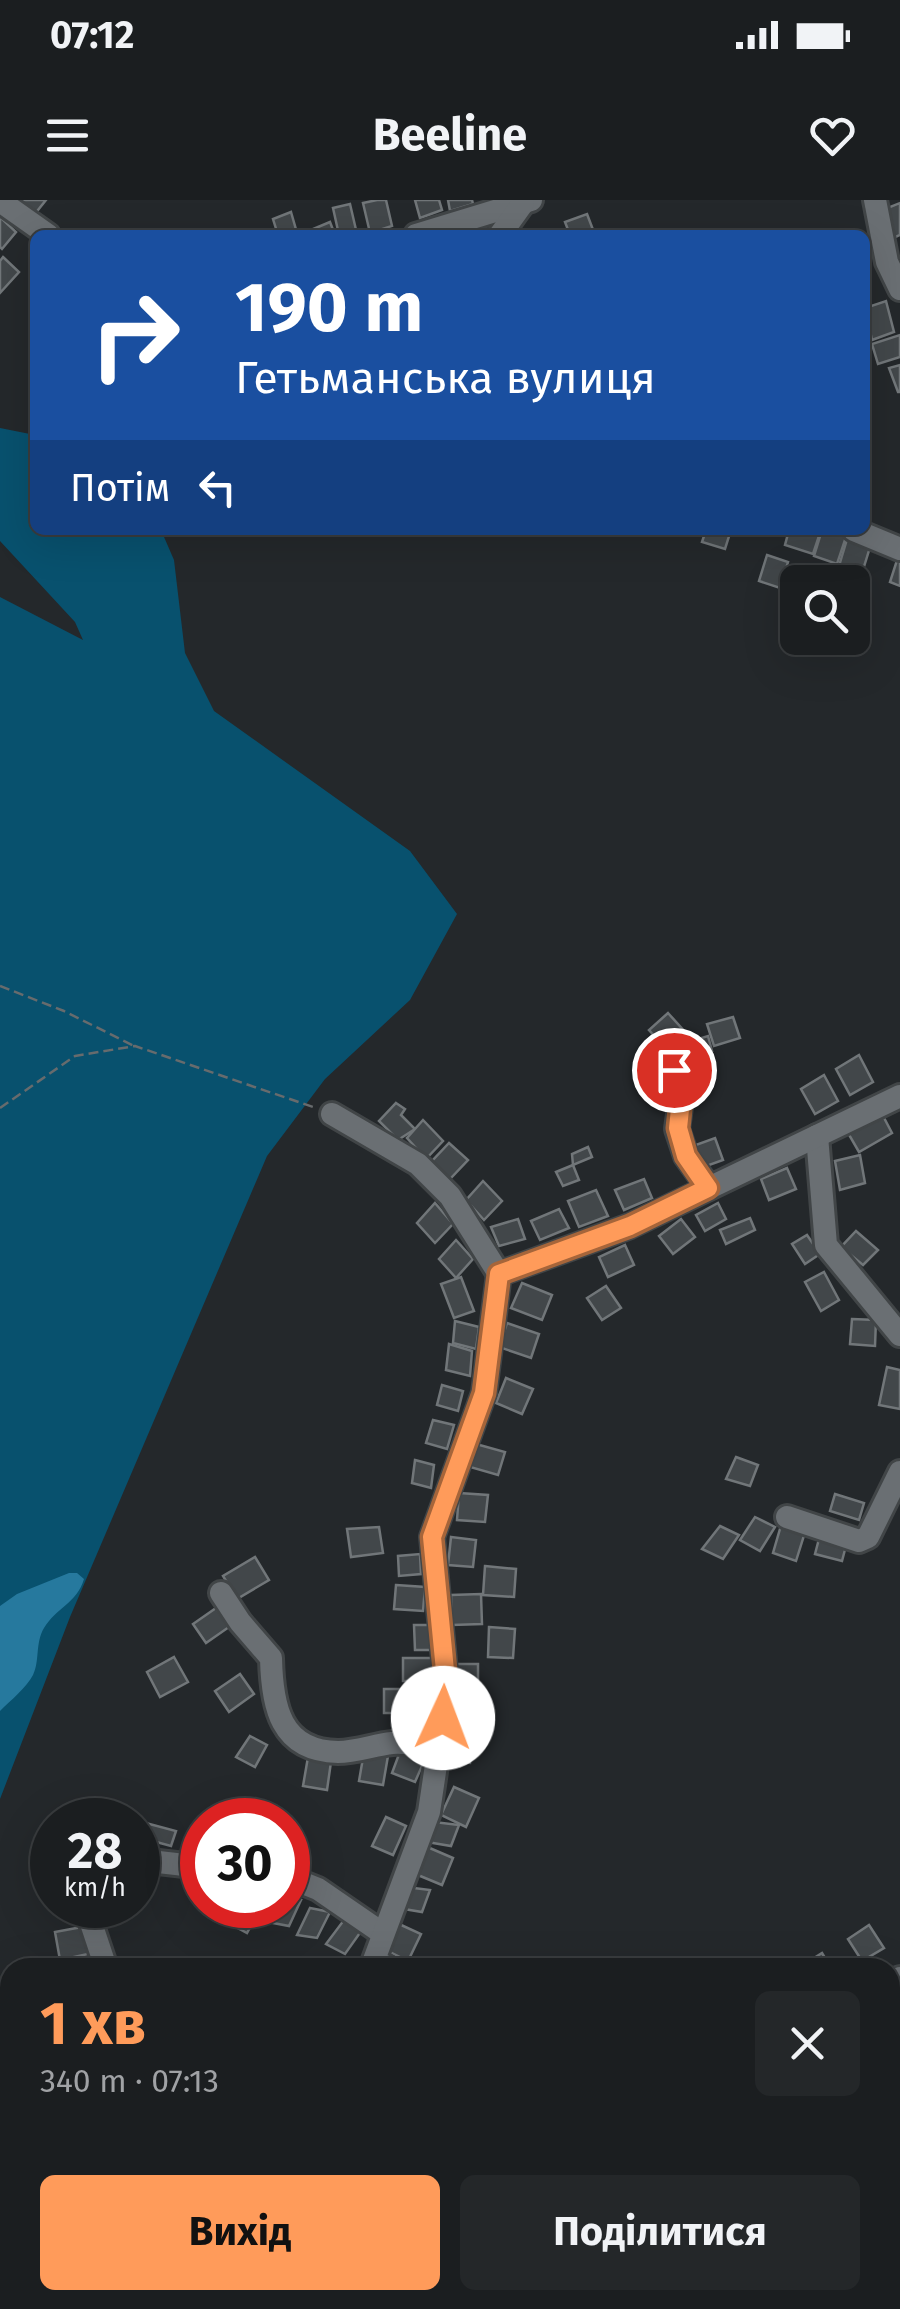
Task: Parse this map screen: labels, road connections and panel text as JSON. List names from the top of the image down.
{
  "page": {
    "status": "07:12",
    "header": "Beeline",
    "turn": ["190 m", "Гетьманська вулиця"],
    "then": "Потім",
    "speed": "28 km/h",
    "limit": "30",
    "heading": ["1 хв", "340 m · 07:13"],
    "buttons": ["Вихід", "Поділитися"]
  }
}
